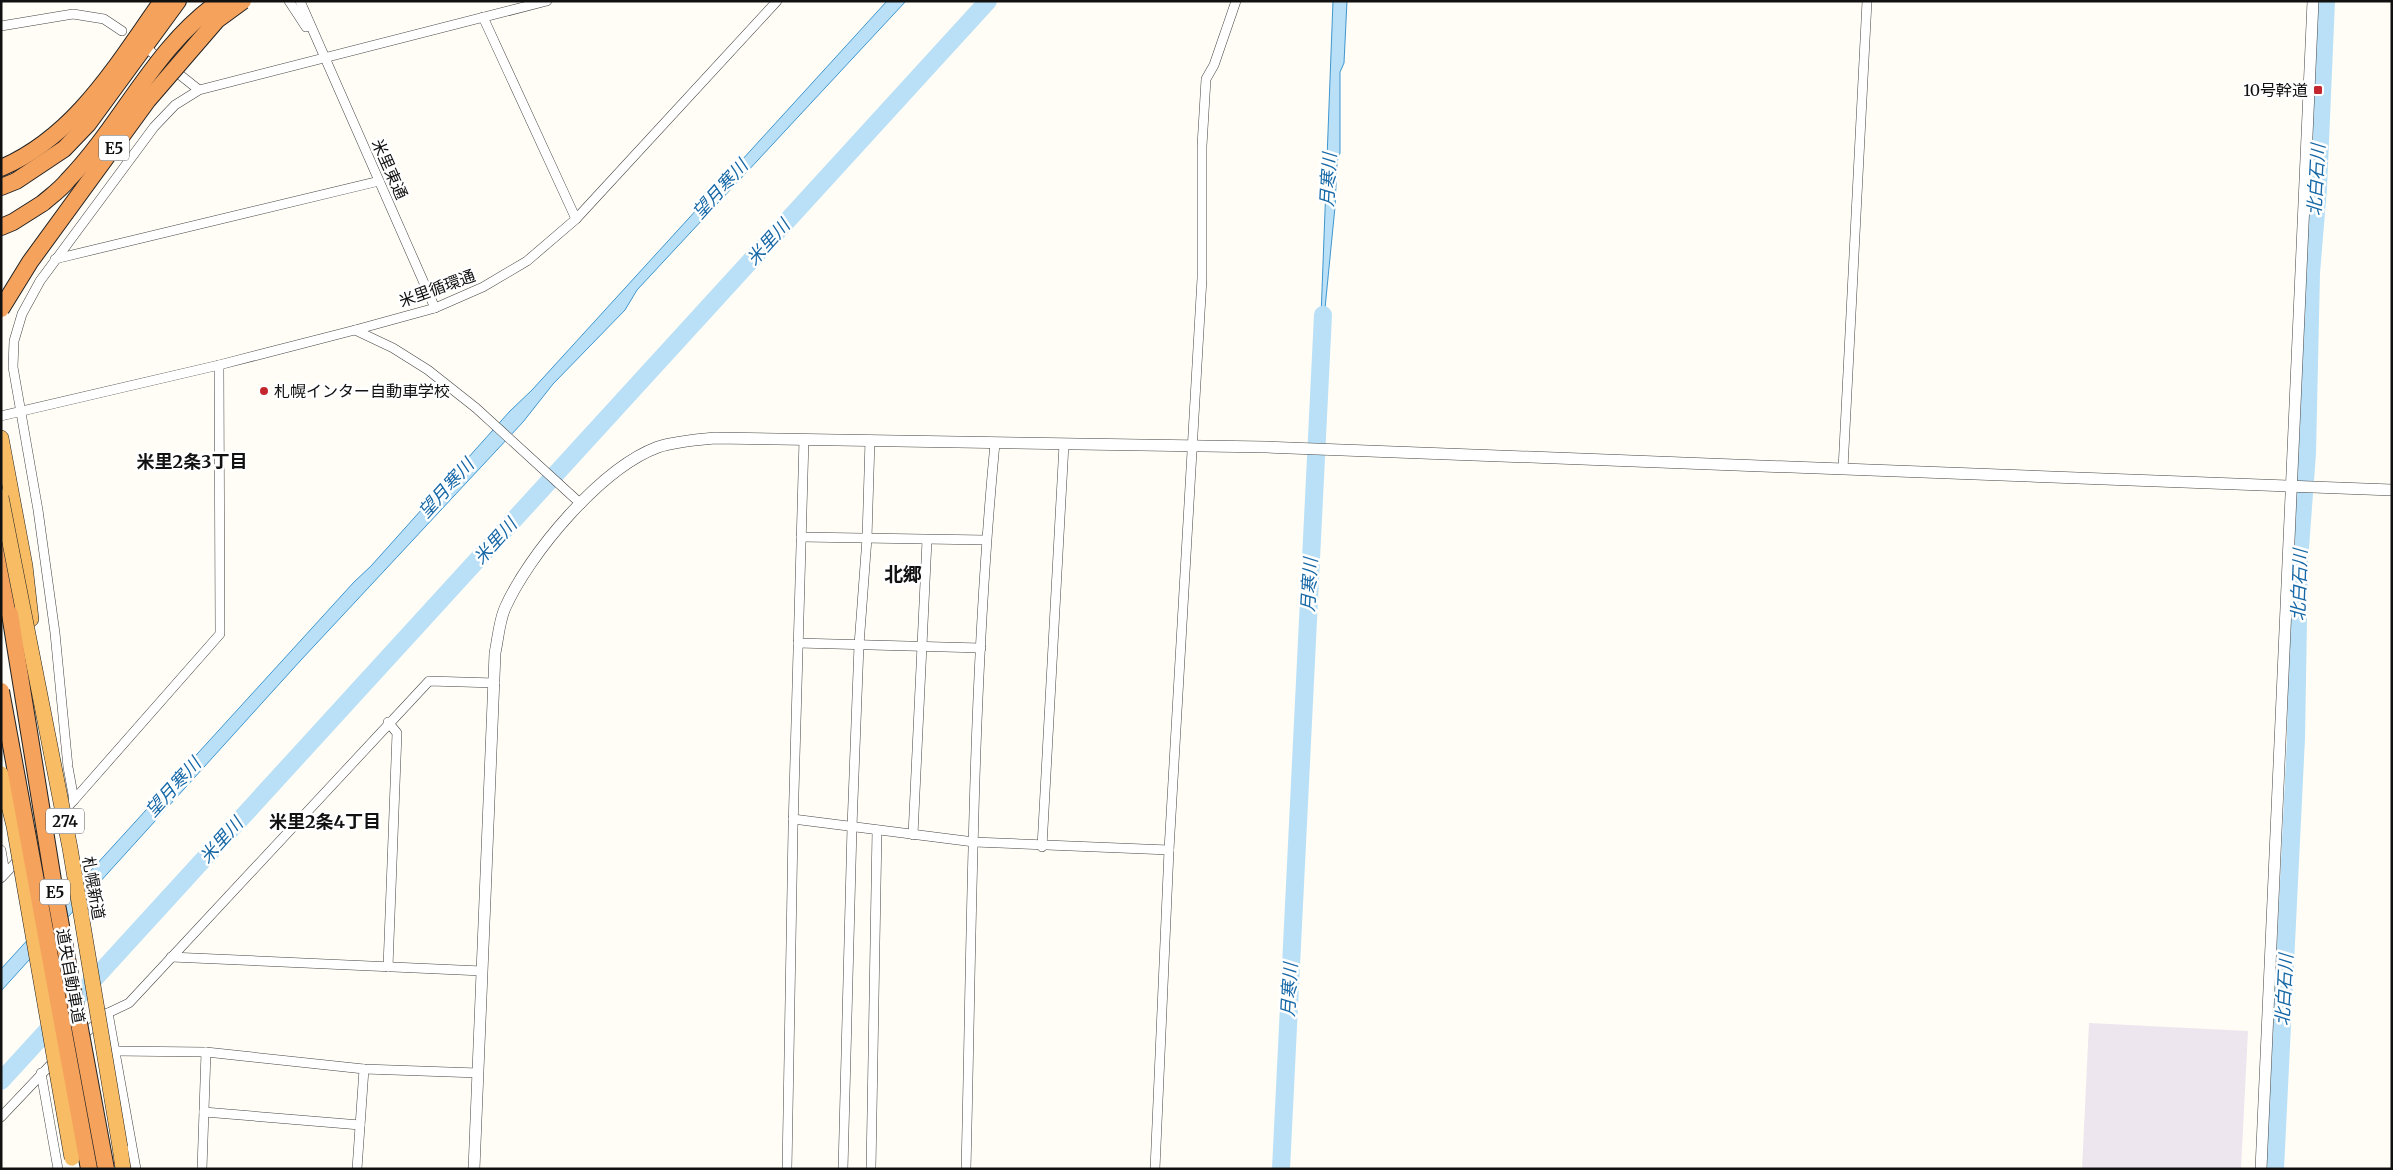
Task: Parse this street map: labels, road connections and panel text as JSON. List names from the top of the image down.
{
  "streets": {
    "highway": [
      "E5",
      "274",
      "札幌新道",
      "道央自動車道"
    ],
    "street": ["米里東通", "米里循環通"]
  },
  "crossings": [
    ["E5", "道央自動車道"],
    ["米里東通", "米里循環通"]
  ],
  "districts": ["米里2条3丁目", "北郷", "米里2条4丁目"],
  "water": [
    "月寒川",
    "北白石川",
    "望月寒川",
    "米里川"
  ],
  "places": {
    "transit": ["10号幹道"],
    "other": ["札幌インター自動車学校"]
  }
}
